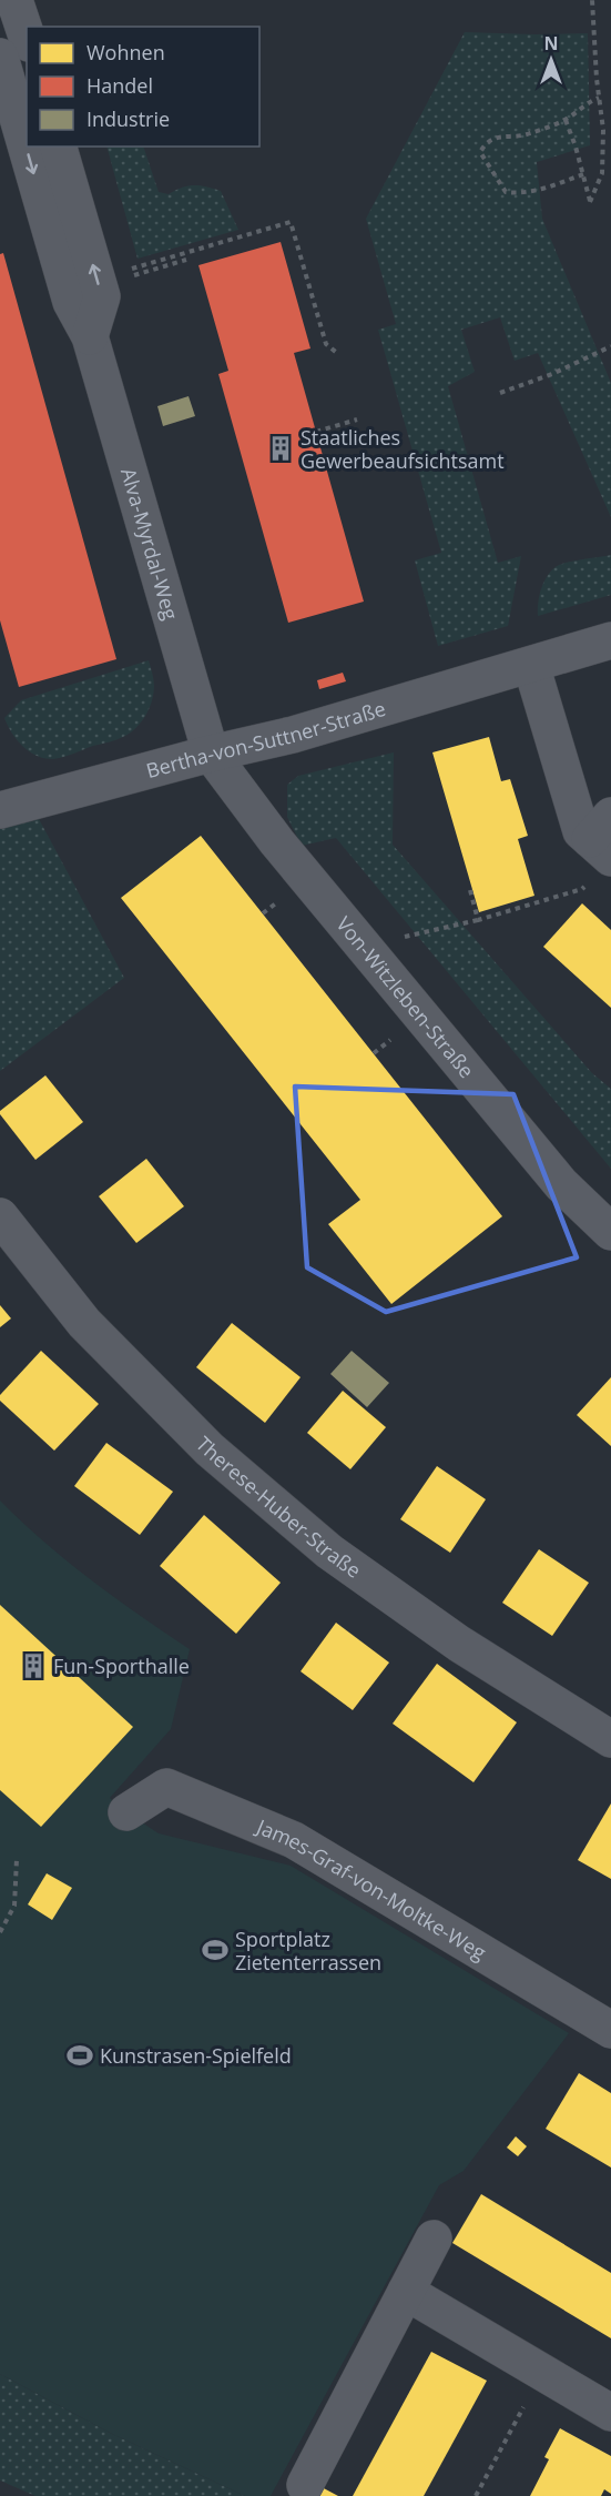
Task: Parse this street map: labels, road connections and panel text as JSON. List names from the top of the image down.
{
  "streets": {
    "street": [
      "Alva-Myrdal-Weg",
      "Bertha-von-Suttner-Straße",
      "Von-Witzleben-Straße",
      "Therese-Huber-Straße",
      "James-Graf-von-Moltke-Weg"
    ]
  },
  "crossings": [
    ["Alva-Myrdal-Weg", "Bertha-von-Suttner-Straße"],
    ["Alva-Myrdal-Weg", "Von-Witzleben-Straße"],
    ["Bertha-von-Suttner-Straße", "Von-Witzleben-Straße"]
  ],
  "places": {
    "building": ["Staatliches Gewerbeaufsichtsamt", "Fun-Sporthalle"],
    "sports": ["Sportplatz Zietenterrassen", "Kunstrasen-Spielfeld"]
  },
  "legend": ["Wohnen", "Handel", "Industrie"],
  "north": "top"
}
